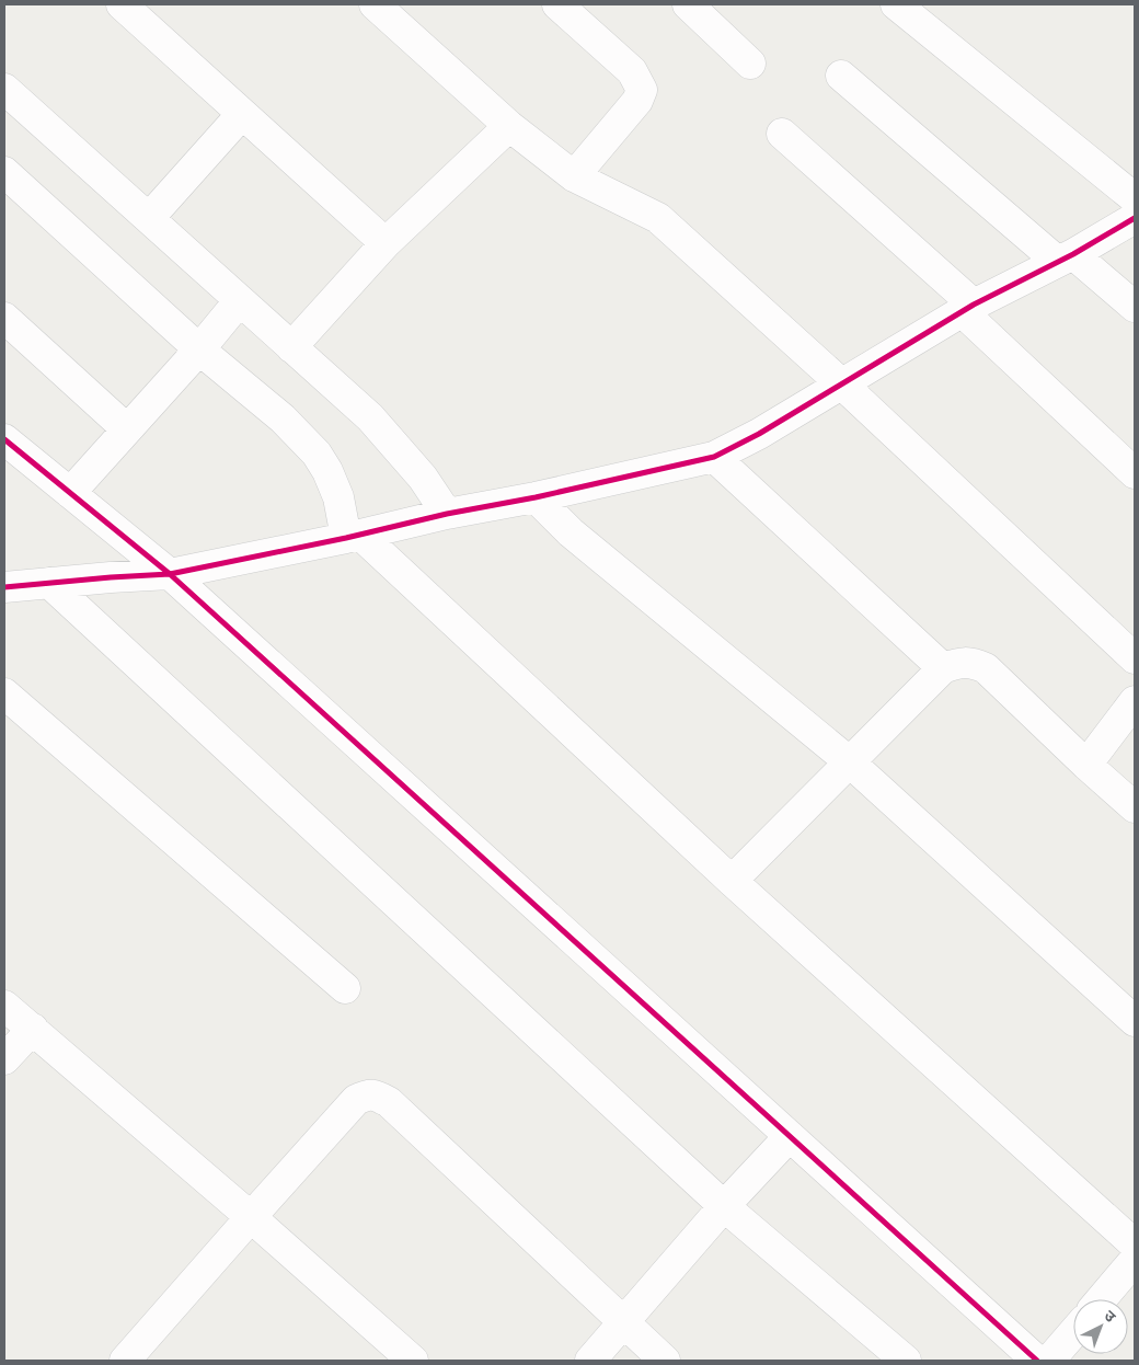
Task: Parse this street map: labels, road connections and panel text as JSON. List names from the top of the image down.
{
  "north": "top right"
}
